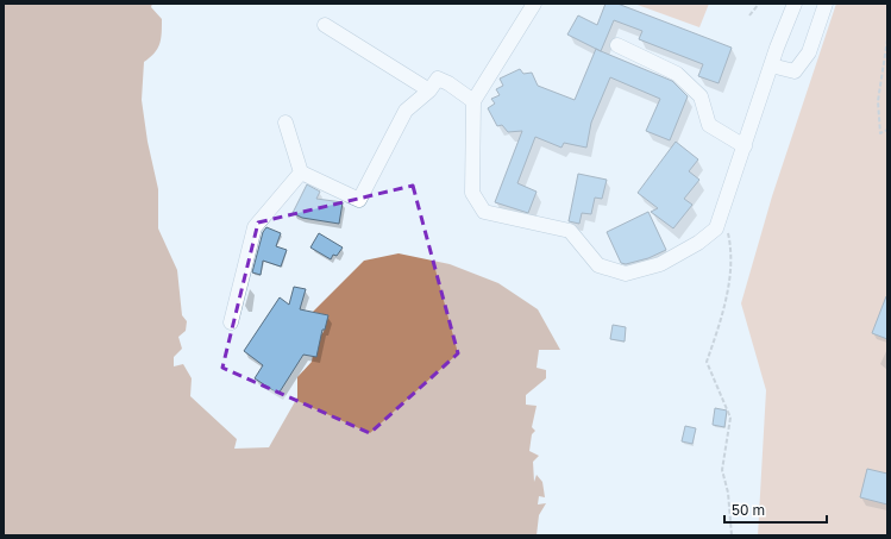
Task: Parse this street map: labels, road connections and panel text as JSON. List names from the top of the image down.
{
  "scale_bar": "50 m"
}
